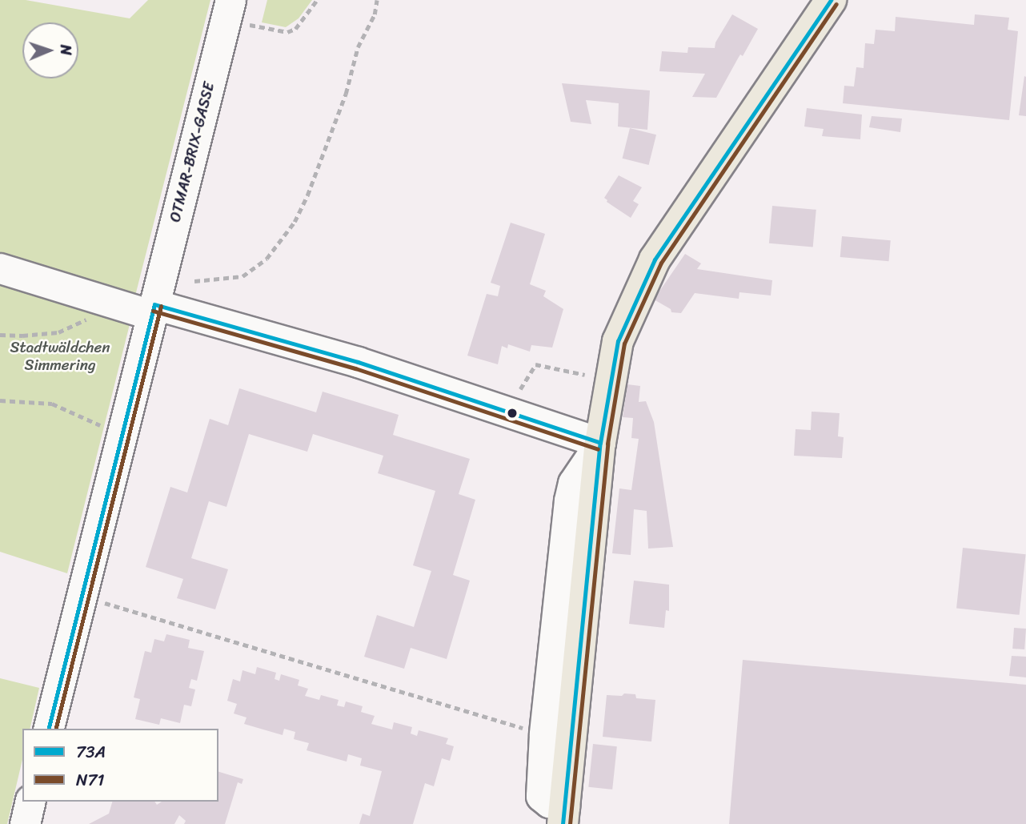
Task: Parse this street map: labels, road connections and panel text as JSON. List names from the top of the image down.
{
  "streets": {
    "street": ["OTMAR-BRIX-GASSE"]
  },
  "parks": ["Stadtwäldchen Simmering"],
  "lines": ["transit line 73A", "transit line N71"],
  "legend": ["73A", "N71"],
  "north": "right"
}
